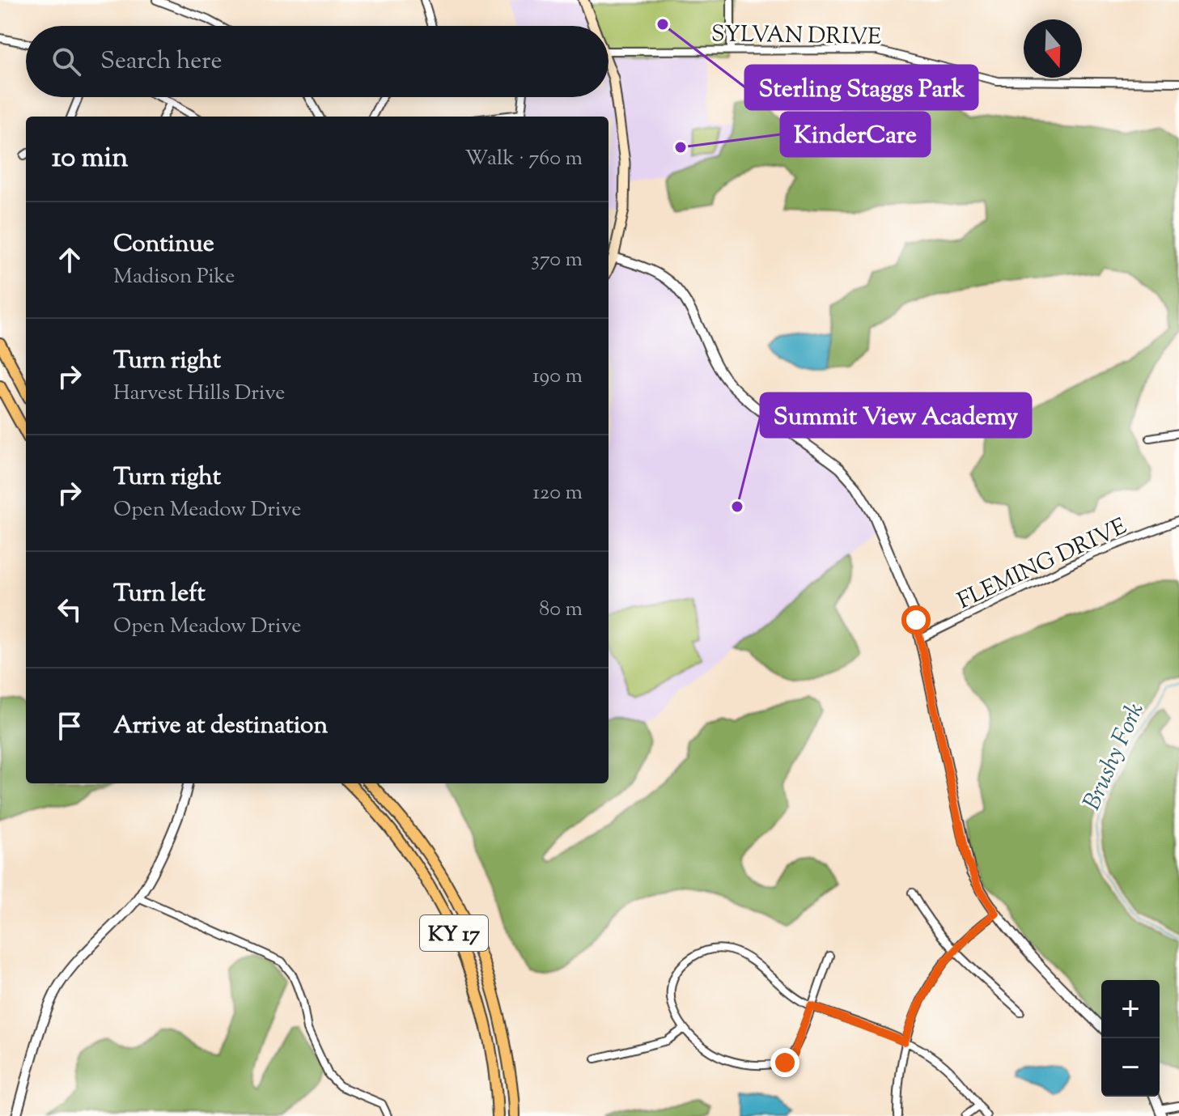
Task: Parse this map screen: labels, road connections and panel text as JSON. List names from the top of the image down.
{
  "streets": {
    "main road": ["KY 17"],
    "street": ["SYLVAN DRIVE", "FLEMING DRIVE"]
  },
  "water": ["Brushy Fork"],
  "places": ["Sterling Staggs Park", "KinderCare", "Summit View Academy"],
  "north": "bottom",
  "page": {
    "search": "Search here",
    "heading": ["10 min", "Walk · 760 m"],
    "list": [
      ["Continue", "Madison Pike", "370 m"],
      ["Turn right", "Harvest Hills Drive", "190 m"],
      ["Turn right", "Open Meadow Drive", "120 m"],
      ["Turn left", "Open Meadow Drive", "80 m"],
      "Arrive at destination"
    ],
    "map_buttons": ["+", "−"]
  }
}
